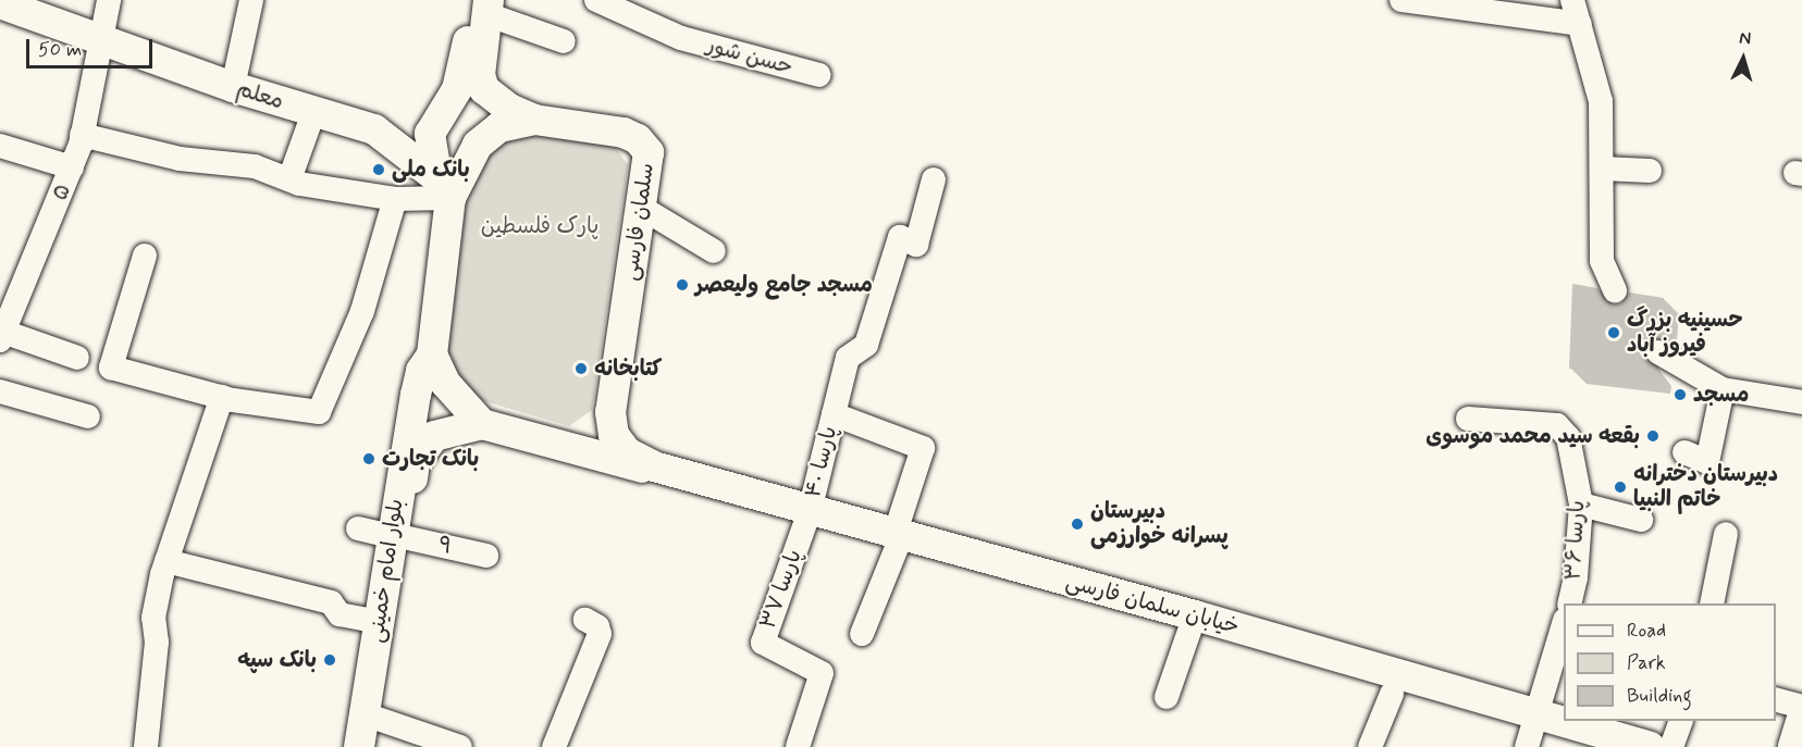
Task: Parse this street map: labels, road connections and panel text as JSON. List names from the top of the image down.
{
  "streets": {
    "main road": [
      "معلم",
      "سلمان فارسی",
      "بلوار امام خمینی",
      "خیابان سلمان فارسی"
    ],
    "street": [
      "حسن شور",
      "۵",
      "پارسا ۴۰",
      "پارسا ۳۶",
      "۹",
      "پارسا ۳۷"
    ]
  },
  "crossings": [
    ["معلم", "۵"],
    ["پارسا ۴۰", "پارسا ۳۷"],
    ["پارسا ۴۰", "خیابان سلمان فارسی"],
    ["۹", "بلوار امام خمینی"],
    ["پارسا ۳۷", "خیابان سلمان فارسی"]
  ],
  "parks": ["پارک فلسطین"],
  "places": [
    "بانک ملی",
    "مسجد جامع ولیعصر",
    "حسینیه بزرگ فیروز آباد",
    "کتابخانه",
    "مسجد",
    "بقعه سید محمد موسوی",
    "بانک تجارت",
    "دبیرستان دخترانه خاتم النبیا",
    "دبیرستان پسرانه خوارزمی",
    "بانک سپه"
  ],
  "legend": ["Road", "Park", "Building"],
  "scale_bar": "50 m",
  "north": "top"
}
